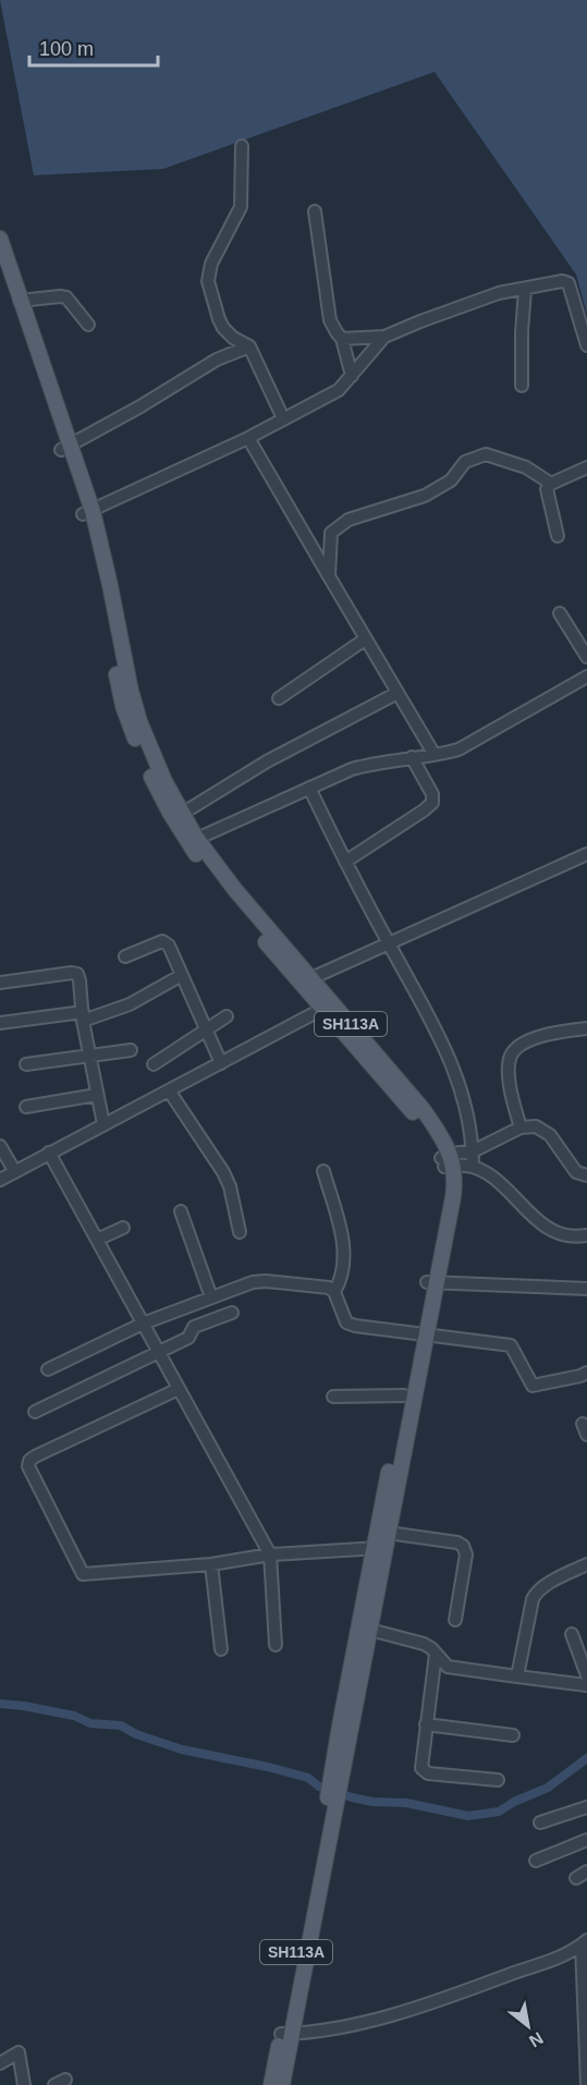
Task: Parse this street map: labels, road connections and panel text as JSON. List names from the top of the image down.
{
  "streets": {
    "main road": ["SH113A"]
  },
  "scale_bar": "100 m",
  "north": "bottom right"
}
